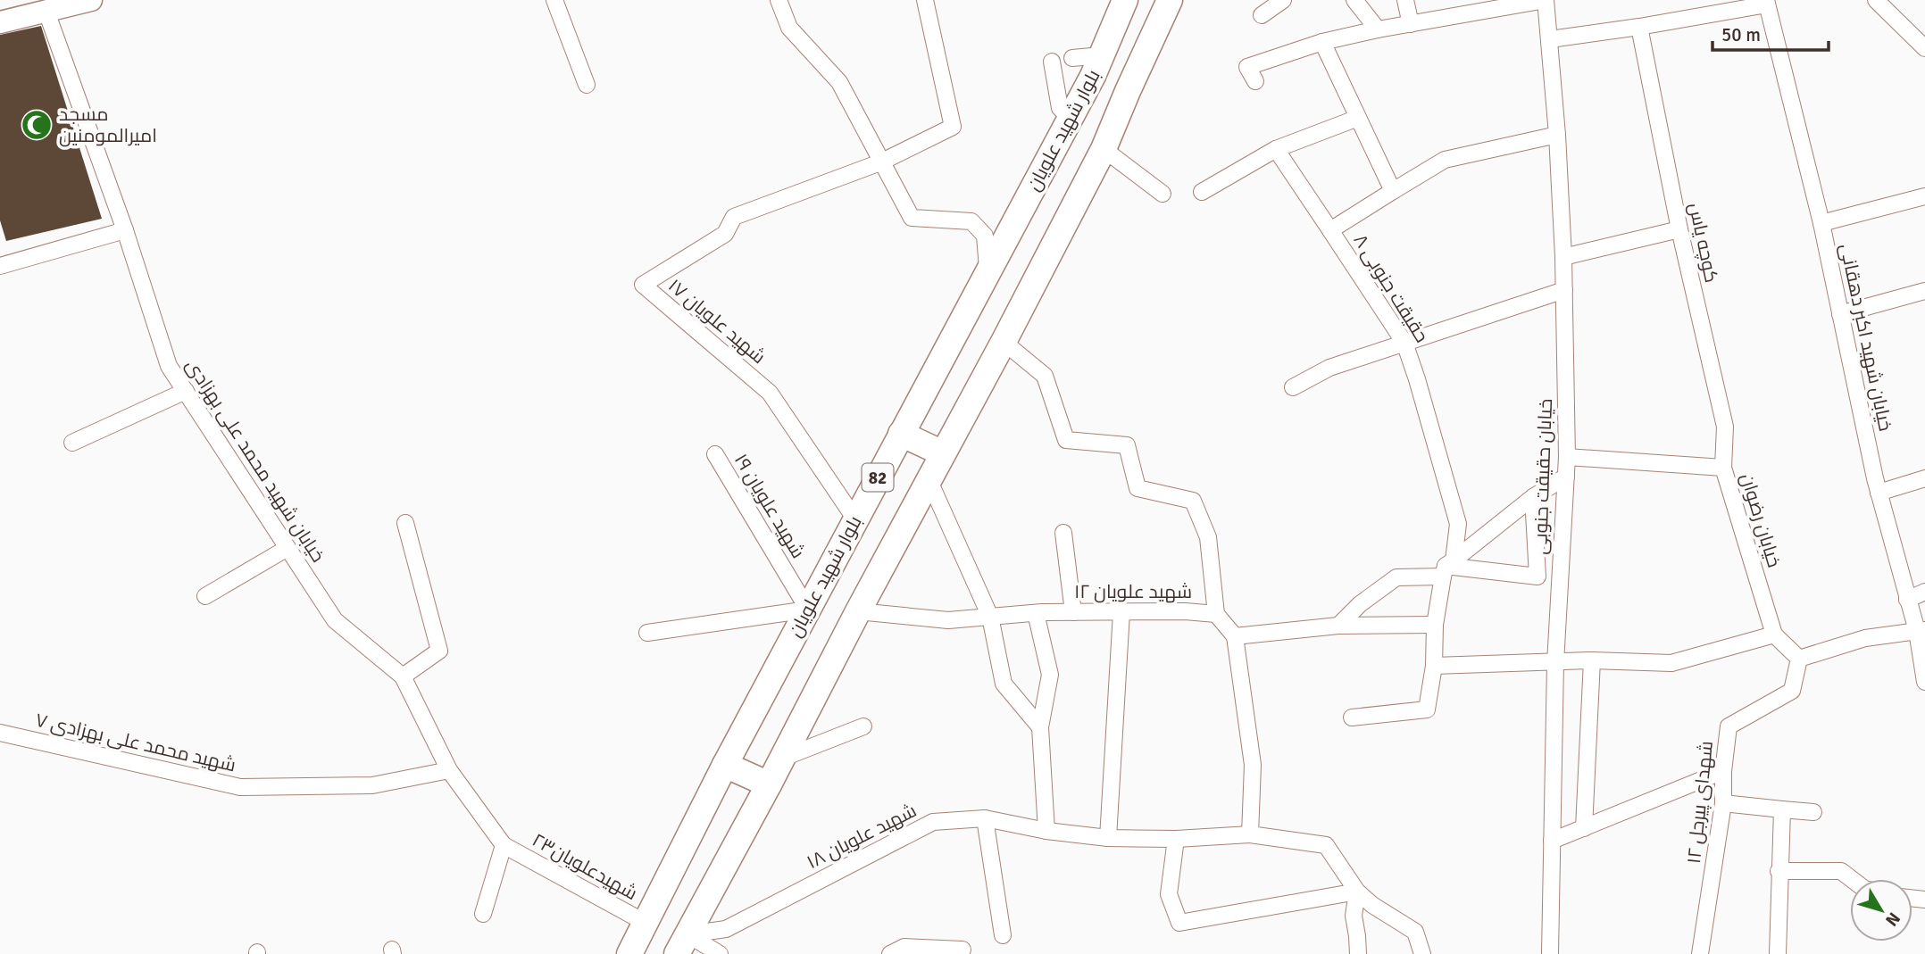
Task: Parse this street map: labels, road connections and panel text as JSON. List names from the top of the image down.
{
  "streets": {
    "main road": ["بلوار شهید علویان", "82"],
    "street": [
      "کوچه یاس",
      "حقیقت جنوبی ۸",
      "شهید علویان ۱۷",
      "خیابان شهید اکبر دهقانی",
      "خیابان شهید محمد علی بهزادی",
      "خیابان حقیقت جنوبی",
      "شهید علویان ۱۹",
      "خیابان رضوان",
      "شهید علویان ۱۲",
      "شهید محمد علی بهزادی ۷",
      "شهدای پیرجل ۱۲",
      "شهید علویان ۱۸",
      "شهیدعلویان۲۳"
    ]
  },
  "crossings": [
    ["بلوار شهید علویان", "شهید علویان ۱۷"],
    ["بلوار شهید علویان", "شهید علویان ۱۹"],
    ["بلوار شهید علویان", "شهید علویان ۱۲"],
    ["بلوار شهید علویان", "شهید علویان ۱۸"],
    ["بلوار شهید علویان", "شهیدعلویان۲۳"],
    ["کوچه یاس", "خیابان رضوان"],
    ["حقیقت جنوبی ۸", "خیابان حقیقت جنوبی"],
    ["خیابان شهید محمد علی بهزادی", "شهید محمد علی بهزادی ۷"],
    ["خیابان شهید محمد علی بهزادی", "شهیدعلویان۲۳"],
    ["خیابان حقیقت جنوبی", "خیابان رضوان"],
    ["خیابان رضوان", "شهدای پیرجل ۱۲"]
  ],
  "places": {
    "mosque": ["مسجد امیرالمومنین"]
  },
  "scale_bar": "50 m",
  "north": "bottom right"
}
